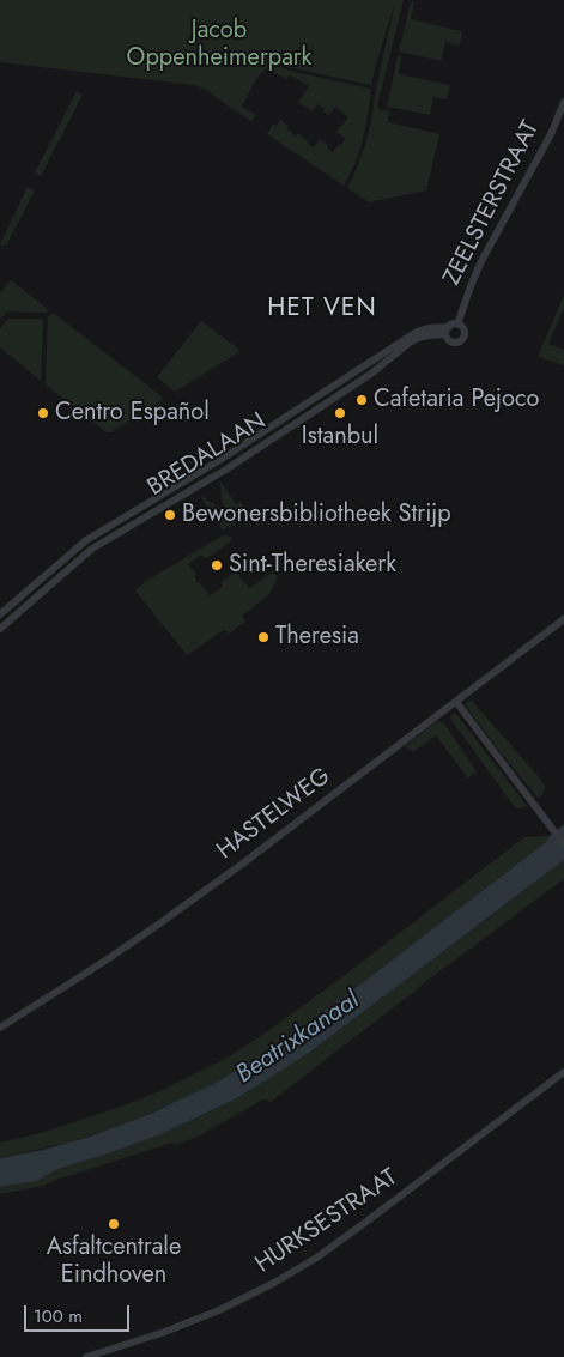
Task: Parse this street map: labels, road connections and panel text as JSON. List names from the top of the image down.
{
  "streets": {
    "street": [
      "ZEELSTERSTRAAT",
      "BREDALAAN",
      "HASTELWEG",
      "HURKSESTRAAT"
    ]
  },
  "crossings": [
    ["ZEELSTERSTRAAT", "BREDALAAN"]
  ],
  "districts": ["HET VEN"],
  "water": ["Beatrixkanaal"],
  "parks": ["Jacob Oppenheimerpark"],
  "places": [
    "Cafetaria Pejoco",
    "Centro Español",
    "Istanbul",
    "Bewonersbibliotheek Strijp",
    "Sint-Theresiakerk",
    "Theresia",
    "Asfaltcentrale Eindhoven"
  ],
  "scale_bar": "100 m"
}
